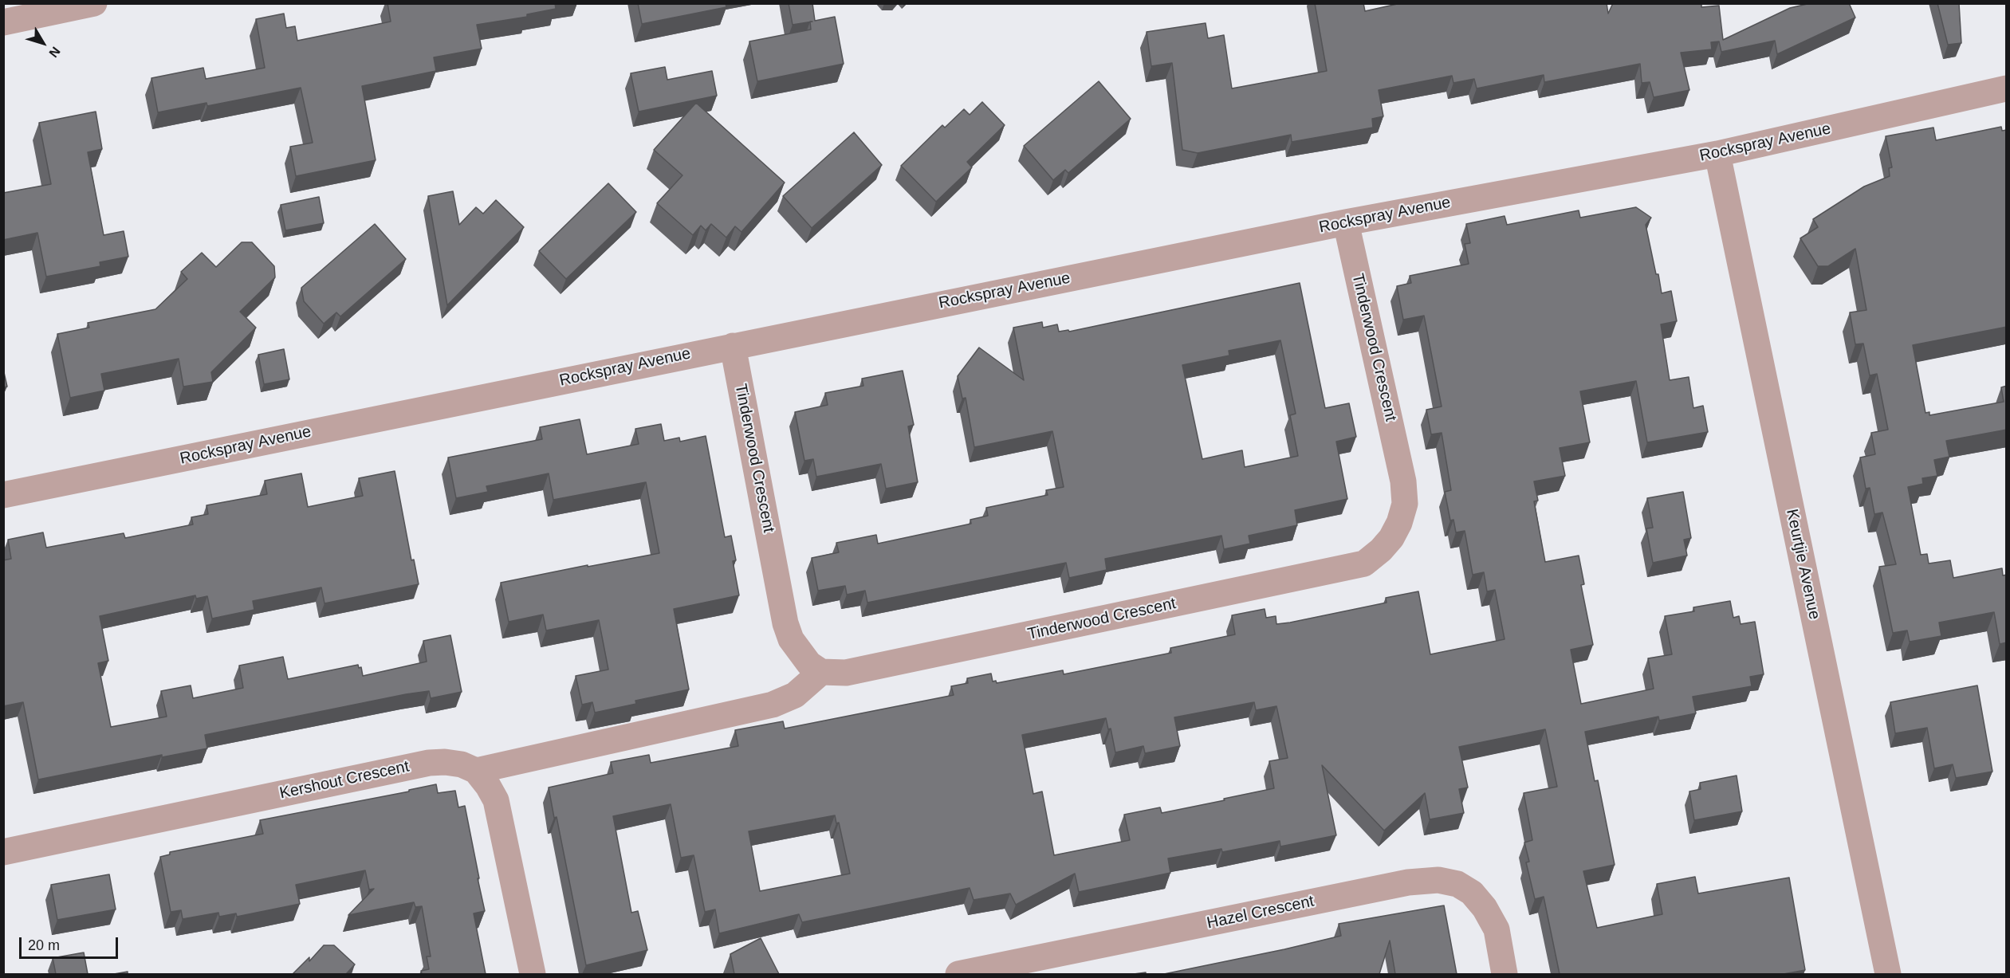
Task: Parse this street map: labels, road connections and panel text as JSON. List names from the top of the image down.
{
  "streets": {
    "street": [
      "Rockspray Avenue",
      "Tinderwood Crescent",
      "Keurtjie Avenue",
      "Kershout Crescent",
      "Hazel Crescent"
    ]
  },
  "crossings": [
    ["Rockspray Avenue", "Tinderwood Crescent"],
    ["Rockspray Avenue", "Keurtjie Avenue"]
  ],
  "scale_bar": "20 m",
  "north": "bottom right"
}
